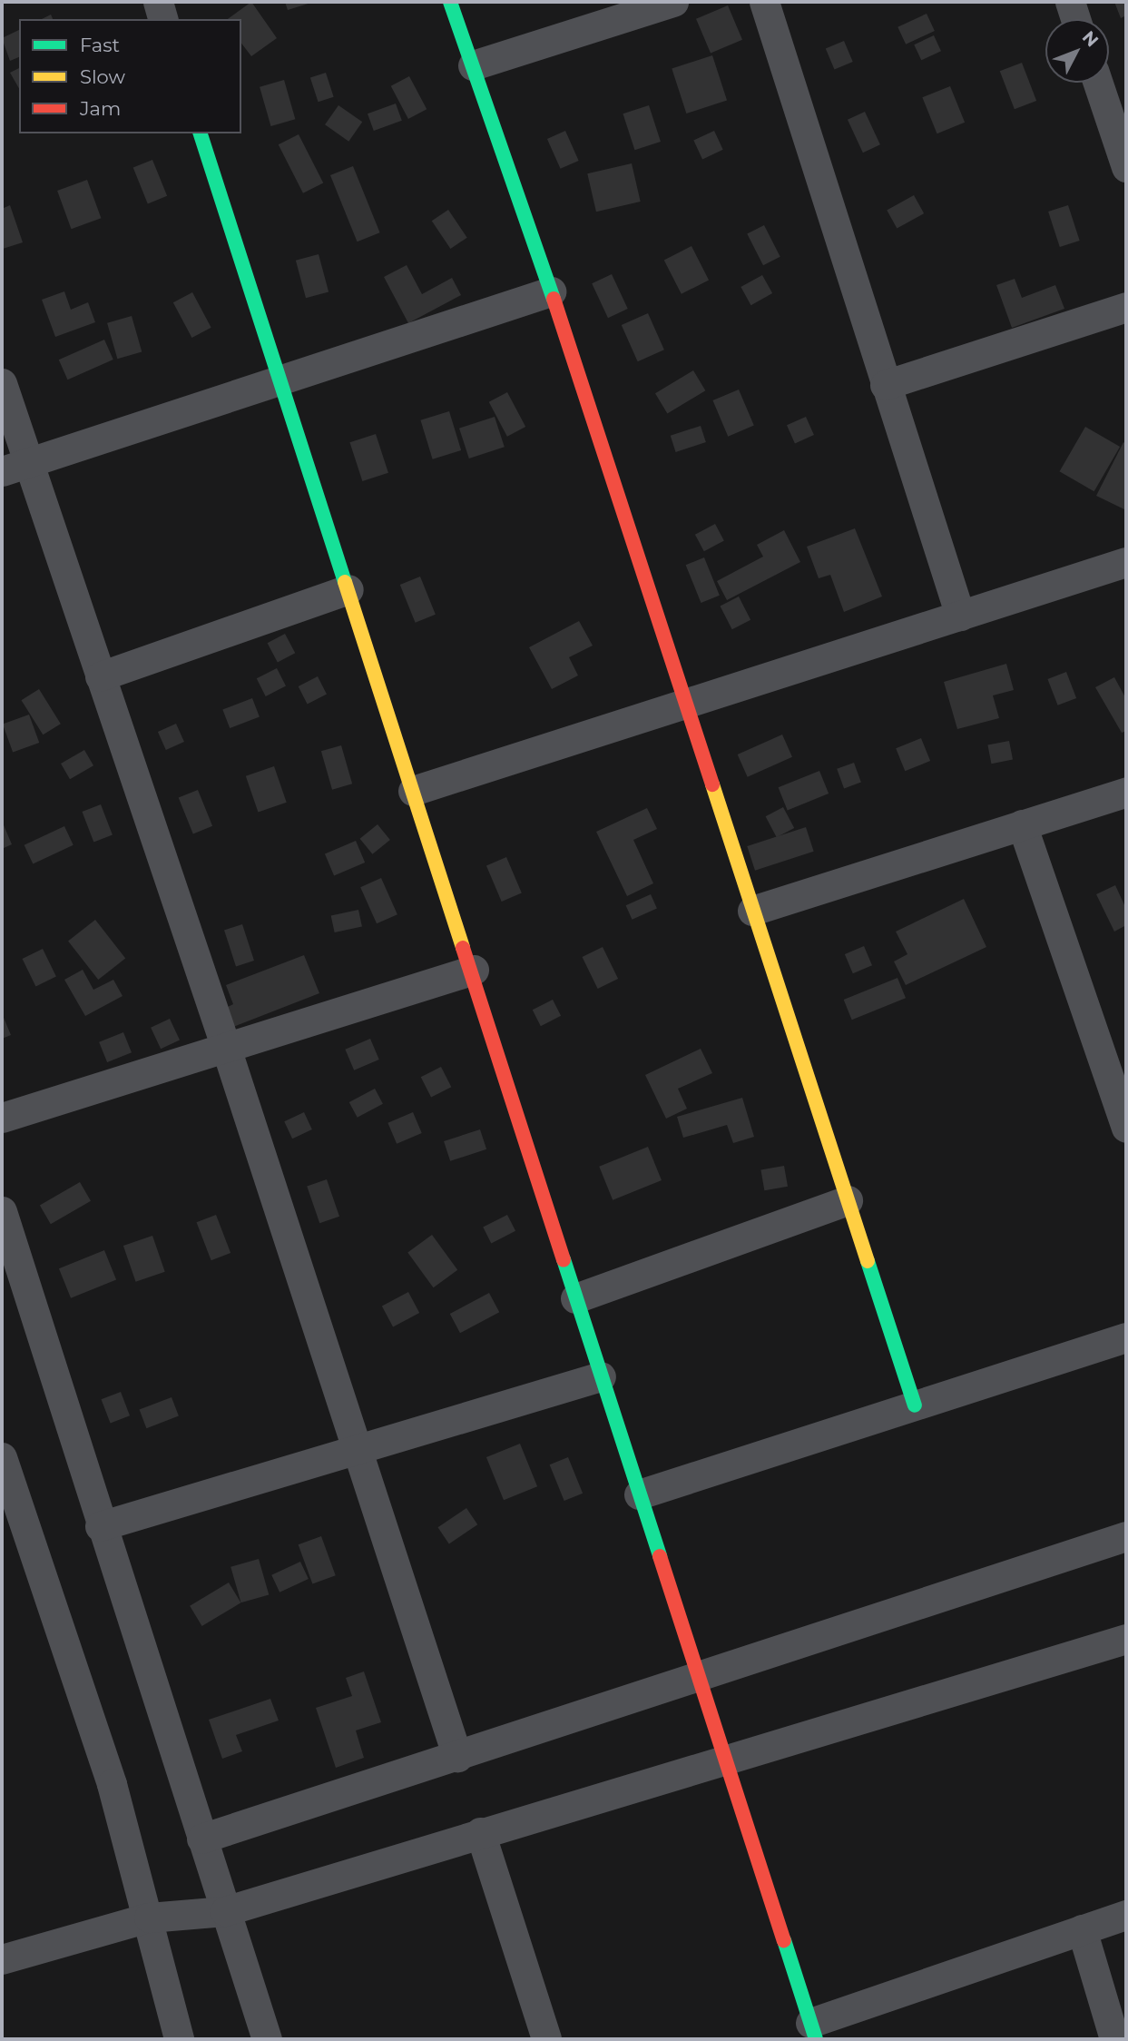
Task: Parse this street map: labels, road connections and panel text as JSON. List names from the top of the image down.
{
  "legend": ["Fast", "Slow", "Jam"],
  "north": "top right"
}
